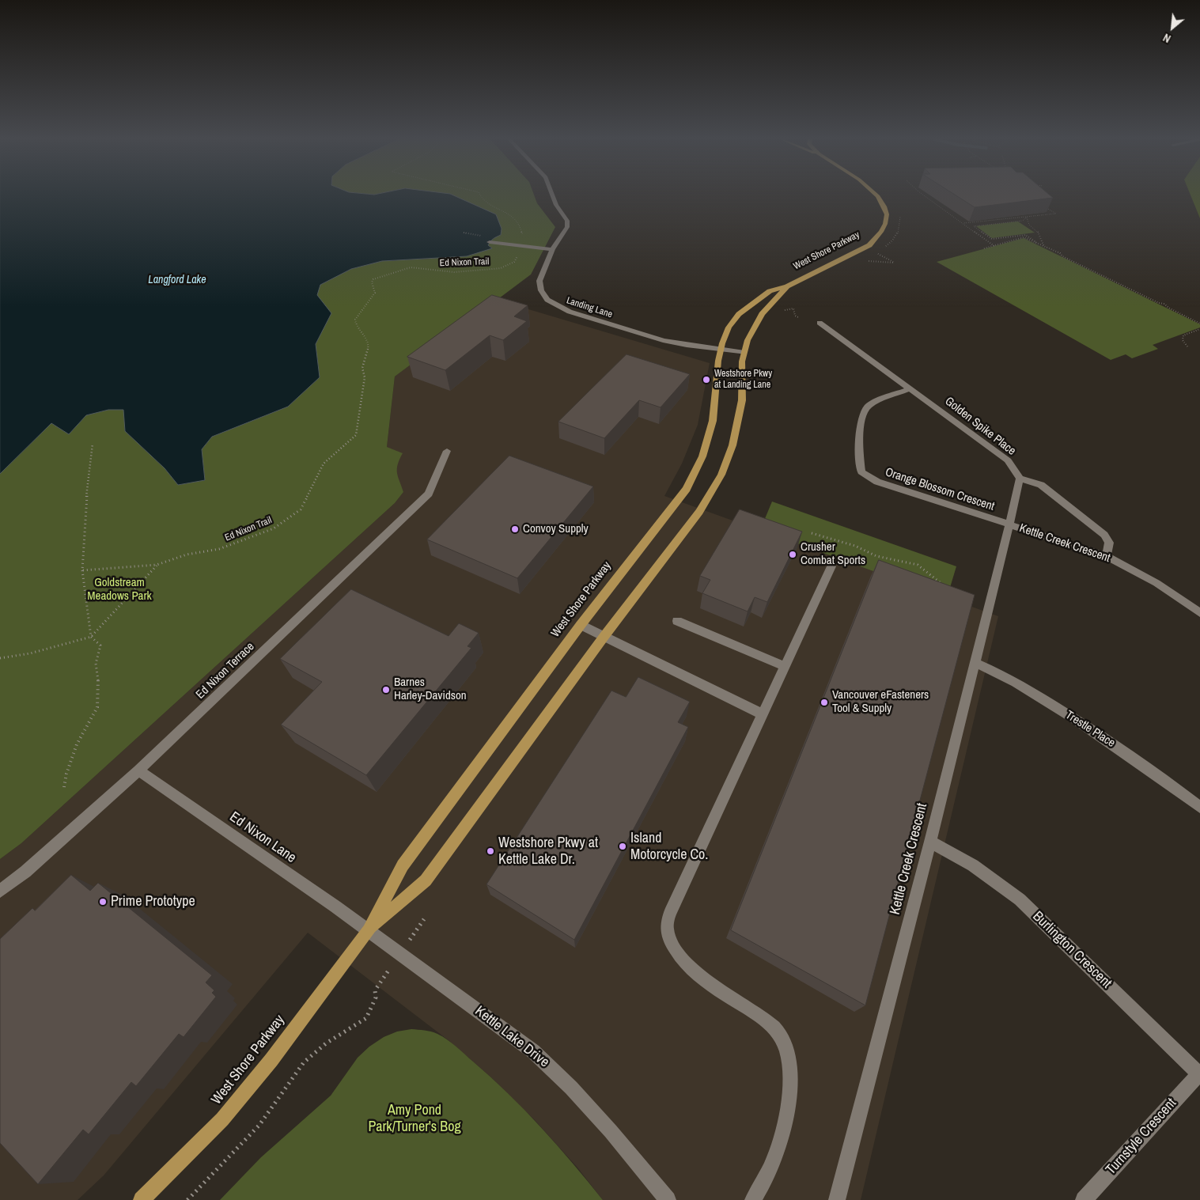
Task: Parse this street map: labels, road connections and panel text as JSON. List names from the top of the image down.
{
  "streets": {
    "main road": ["West Shore Parkway"],
    "street": [
      "Landing Lane",
      "Golden Spike Place",
      "Orange Blossom Crescent",
      "Kettle Creek Crescent",
      "Ed Nixon Terrace",
      "Trestle Place",
      "Ed Nixon Lane",
      "Burlington Crescent",
      "Kettle Lake Drive",
      "Turnstyle Crescent"
    ],
    "path": ["Ed Nixon Trail"]
  },
  "crossings": [
    ["West Shore Parkway", "Landing Lane"],
    ["West Shore Parkway", "Ed Nixon Lane"],
    ["West Shore Parkway", "Kettle Lake Drive"],
    ["Golden Spike Place", "Orange Blossom Crescent"],
    ["Golden Spike Place", "Kettle Creek Crescent"],
    ["Orange Blossom Crescent", "Kettle Creek Crescent"],
    ["Kettle Creek Crescent", "Trestle Place"],
    ["Kettle Creek Crescent", "Burlington Crescent"],
    ["Ed Nixon Terrace", "Ed Nixon Lane"],
    ["Ed Nixon Lane", "Kettle Lake Drive"],
    ["Burlington Crescent", "Turnstyle Crescent"]
  ],
  "water": ["Langford Lake"],
  "parks": ["Goldstream Meadows Park", "Amy Pond Park/Turner's Bog"],
  "places": [
    "Westshore Pkwy at Landing Lane",
    "Convoy Supply",
    "Crusher Combat Sports",
    "Barnes Harley-Davidson",
    "Vancouver eFasteners Tool & Supply",
    "Island Motorcycle Co.",
    "Westshore Pkwy at Kettle Lake Dr.",
    "Prime Prototype"
  ],
  "north": "bottom left"
}
